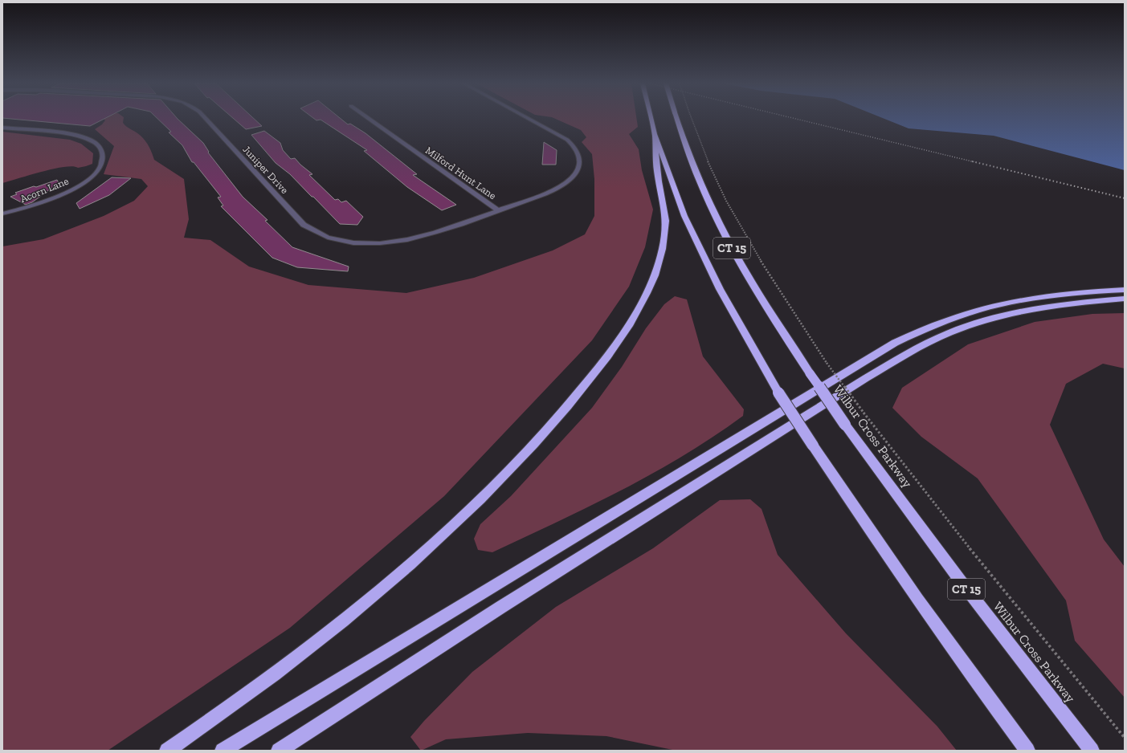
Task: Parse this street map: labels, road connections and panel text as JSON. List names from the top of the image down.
{
  "streets": {
    "highway": ["CT 15", "Wilbur Cross Parkway"],
    "street": ["Juniper Drive", "Milford Hunt Lane", "Acorn Lane"]
  },
  "crossings": [
    ["Juniper Drive", "Milford Hunt Lane"]
  ]
}
